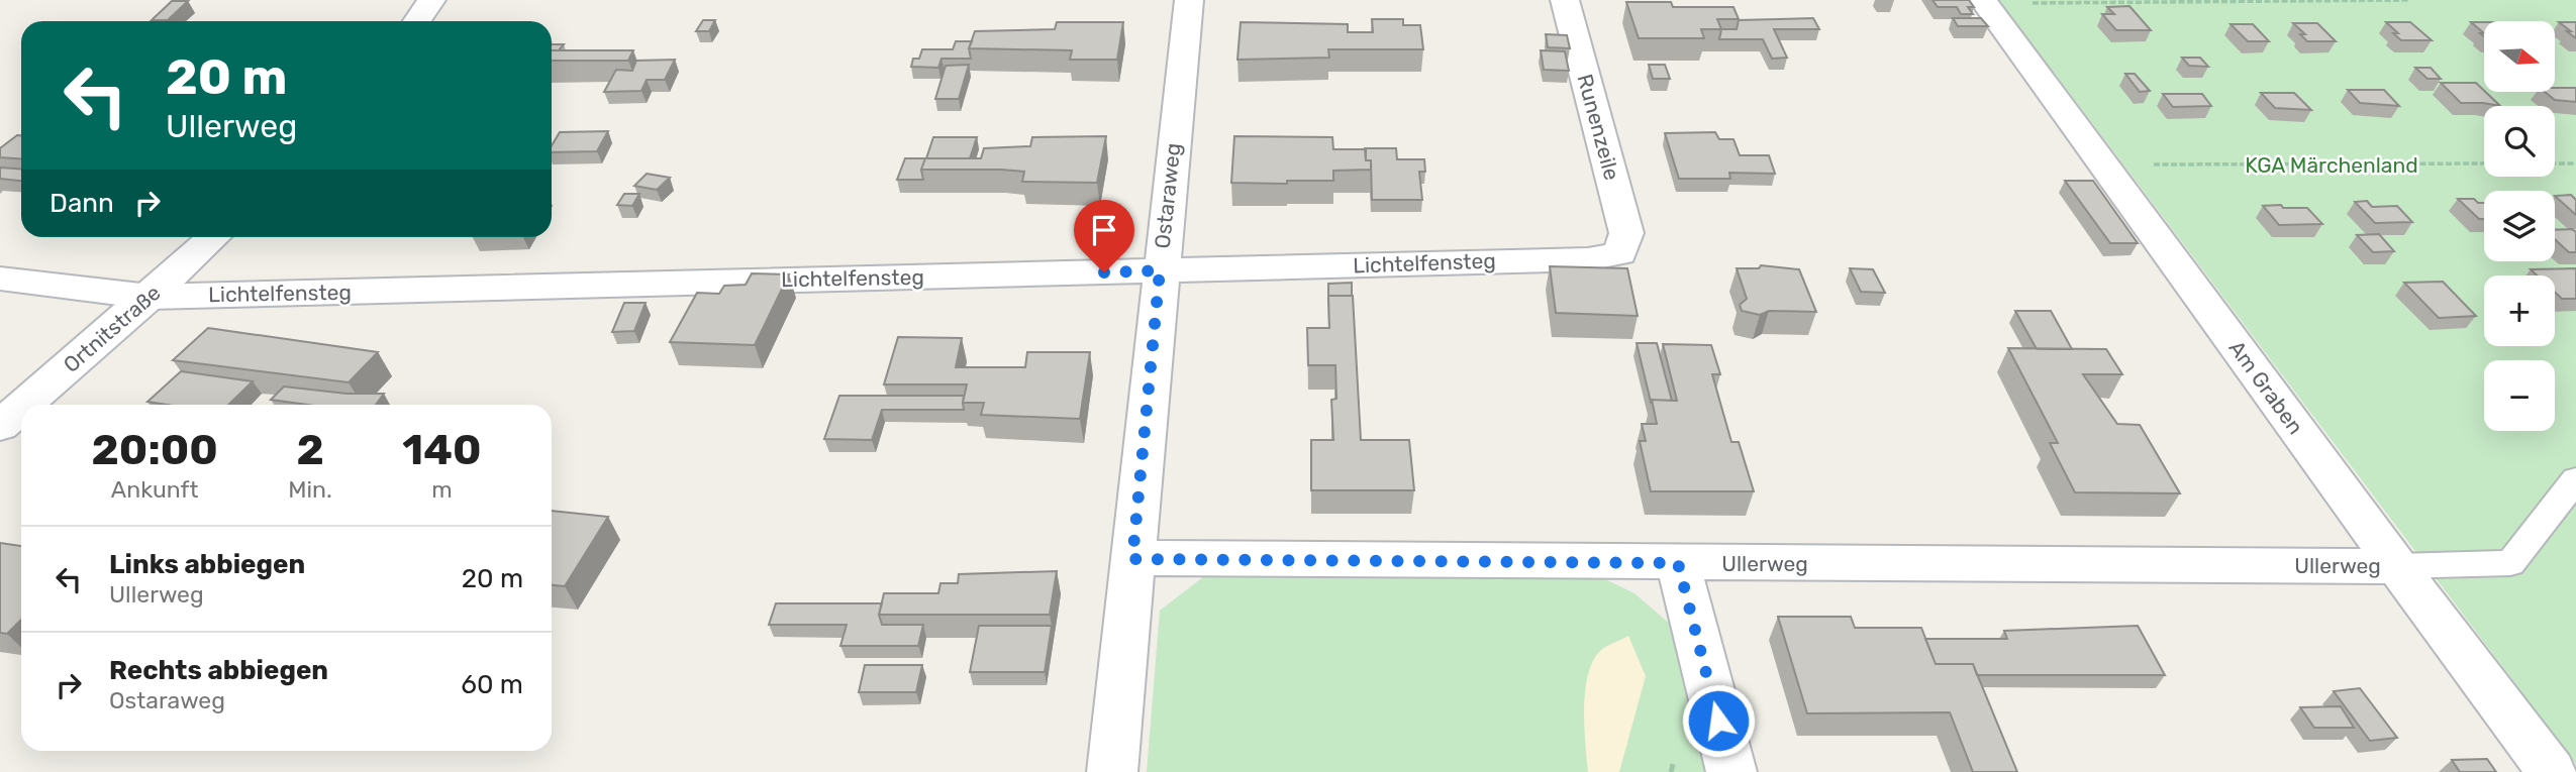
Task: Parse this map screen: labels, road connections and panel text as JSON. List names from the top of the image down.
{
  "streets": {
    "street": [
      "Runenzeile",
      "Ostaraweg",
      "Lichtelfensteg",
      "Ortnitstraße",
      "Am Graben",
      "Ullerweg"
    ]
  },
  "crossings": [
    ["Runenzeile", "Lichtelfensteg"],
    ["Ostaraweg", "Lichtelfensteg"],
    ["Ostaraweg", "Ullerweg"],
    ["Lichtelfensteg", "Ortnitstraße"],
    ["Am Graben", "Ullerweg"]
  ],
  "parks": ["KGA Märchenland"],
  "north": "right",
  "page": {
    "map_buttons": ["+", "−"],
    "turn": ["20 m", "Ullerweg"],
    "then": "Dann",
    "eta": [
      "20:00",
      "Ankunft",
      "2",
      "Min.",
      "140",
      "m"
    ],
    "list": [
      {
        "name": "Links abbiegen",
        "note": "Ullerweg",
        "value": "20 m"
      },
      {
        "name": "Rechts abbiegen",
        "note": "Ostaraweg",
        "value": "60 m"
      }
    ]
  }
}
